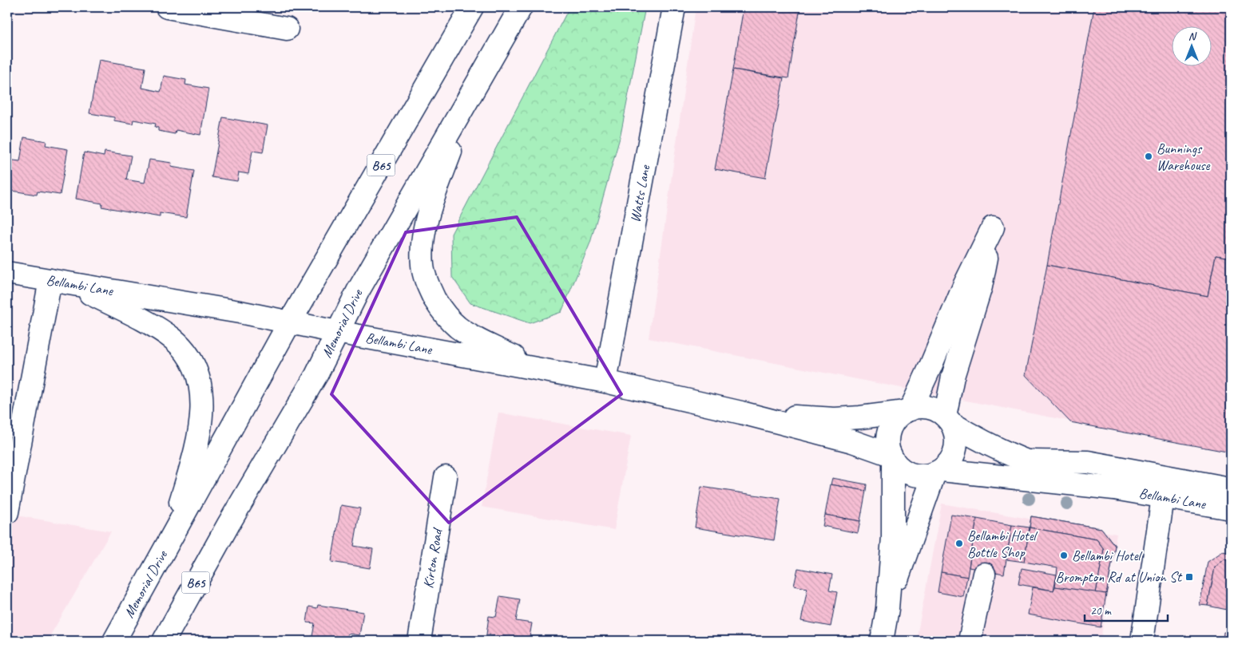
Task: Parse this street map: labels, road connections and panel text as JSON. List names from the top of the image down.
{
  "streets": {
    "main road": [
      "B65",
      "Watts Lane",
      "Bellambi Lane",
      "Memorial Drive",
      "Kirton Road"
    ]
  },
  "crossings": [
    ["Watts Lane", "Bellambi Lane"],
    ["Bellambi Lane", "Memorial Drive"]
  ],
  "places": {
    "other": ["Bunnings Warehouse", "Bellambi Hotel Bottle Shop", "Bellambi Hotel"],
    "transit": ["Brompton Rd at Union St"]
  },
  "scale_bar": "20 m",
  "north": "top"
}
